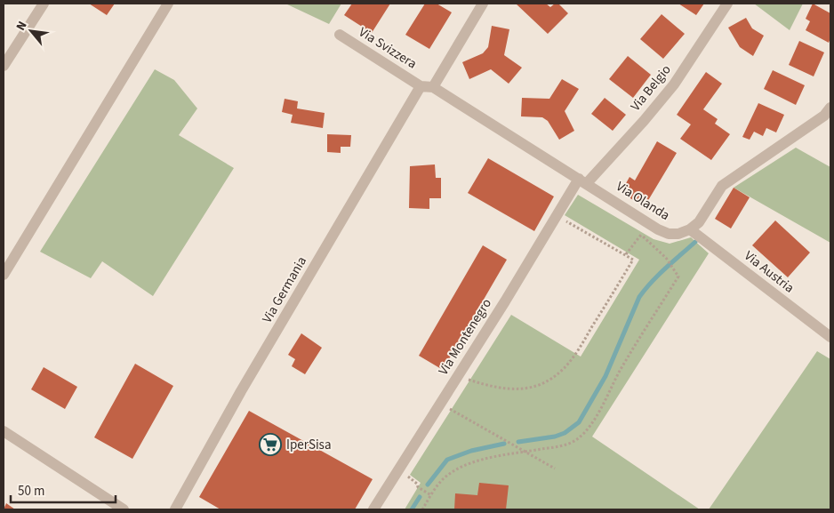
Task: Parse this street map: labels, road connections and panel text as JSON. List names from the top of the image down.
{
  "streets": {
    "street": [
      "Via Svizzera",
      "Via Belgio",
      "Via Olanda",
      "Via Austria",
      "Via Germania",
      "Via Montenegro"
    ]
  },
  "crossings": [
    ["Via Svizzera", "Via Olanda"],
    ["Via Svizzera", "Via Germania"],
    ["Via Belgio", "Via Olanda"],
    ["Via Belgio", "Via Montenegro"],
    ["Via Olanda", "Via Austria"],
    ["Via Olanda", "Via Germania"],
    ["Via Olanda", "Via Montenegro"]
  ],
  "places": {
    "supermarket": ["IperSisa"]
  },
  "scale_bar": "50 m",
  "north": "top left"
}
